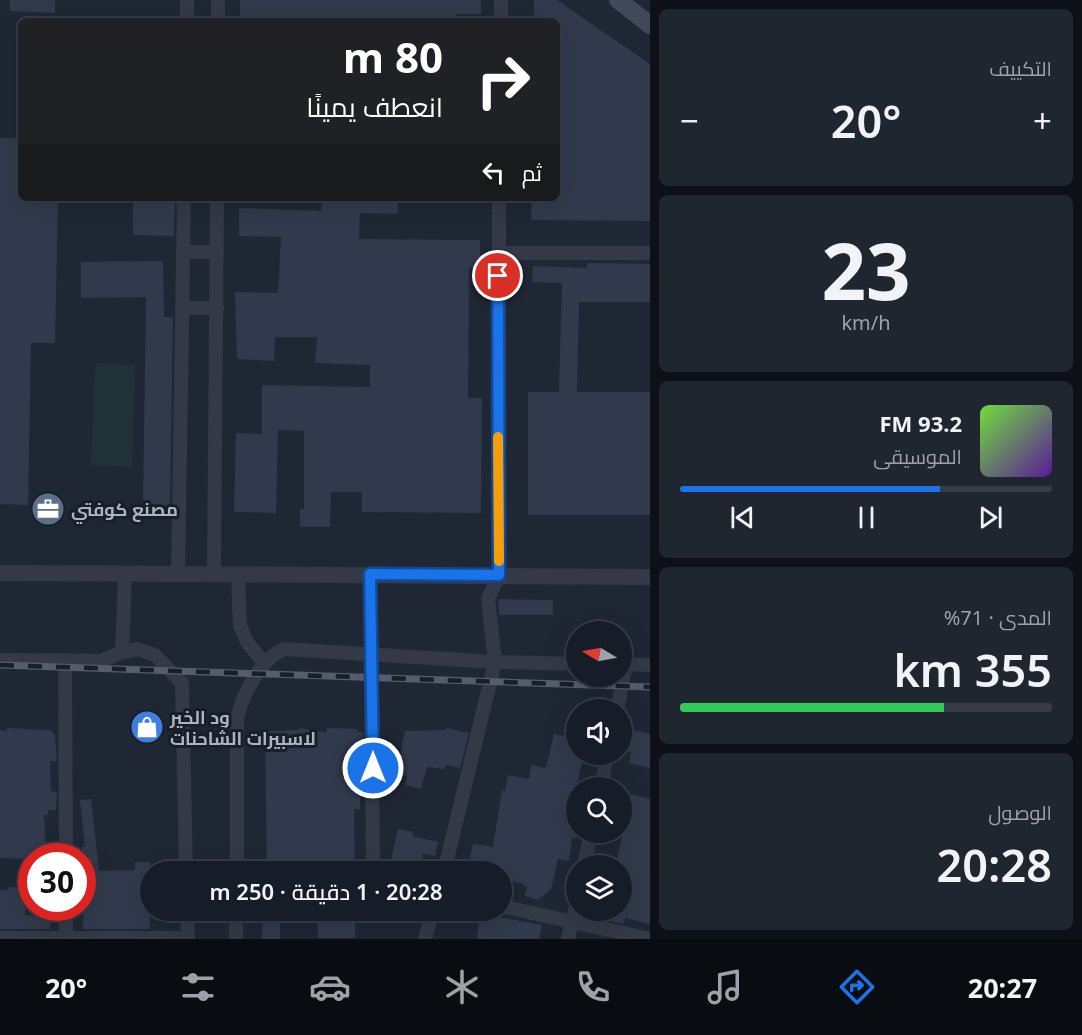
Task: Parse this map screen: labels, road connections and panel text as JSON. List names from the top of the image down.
{
  "places": {
    "office": ["مصنع كوفتي"],
    "shop": ["ود الخير لاسبيرات الشاحنات"]
  },
  "north": "left",
  "page": {
    "tile": [
      "التكييف",
      ["23", "km/h"],
      ["المدى · 71%", "355 km"],
      ["الوصول", "20:28"]
    ],
    "turn": ["80 m", "انعطف يمينًا"],
    "heat": ["−", "20°", "+"],
    "then": "ثم",
    "song": ["93.2 FM", "الموسيقى"],
    "limit": "30",
    "trip": "20:28 · 1 دقيقة · 250 m",
    "tabs": ["20:27", "20°"]
  }
}
